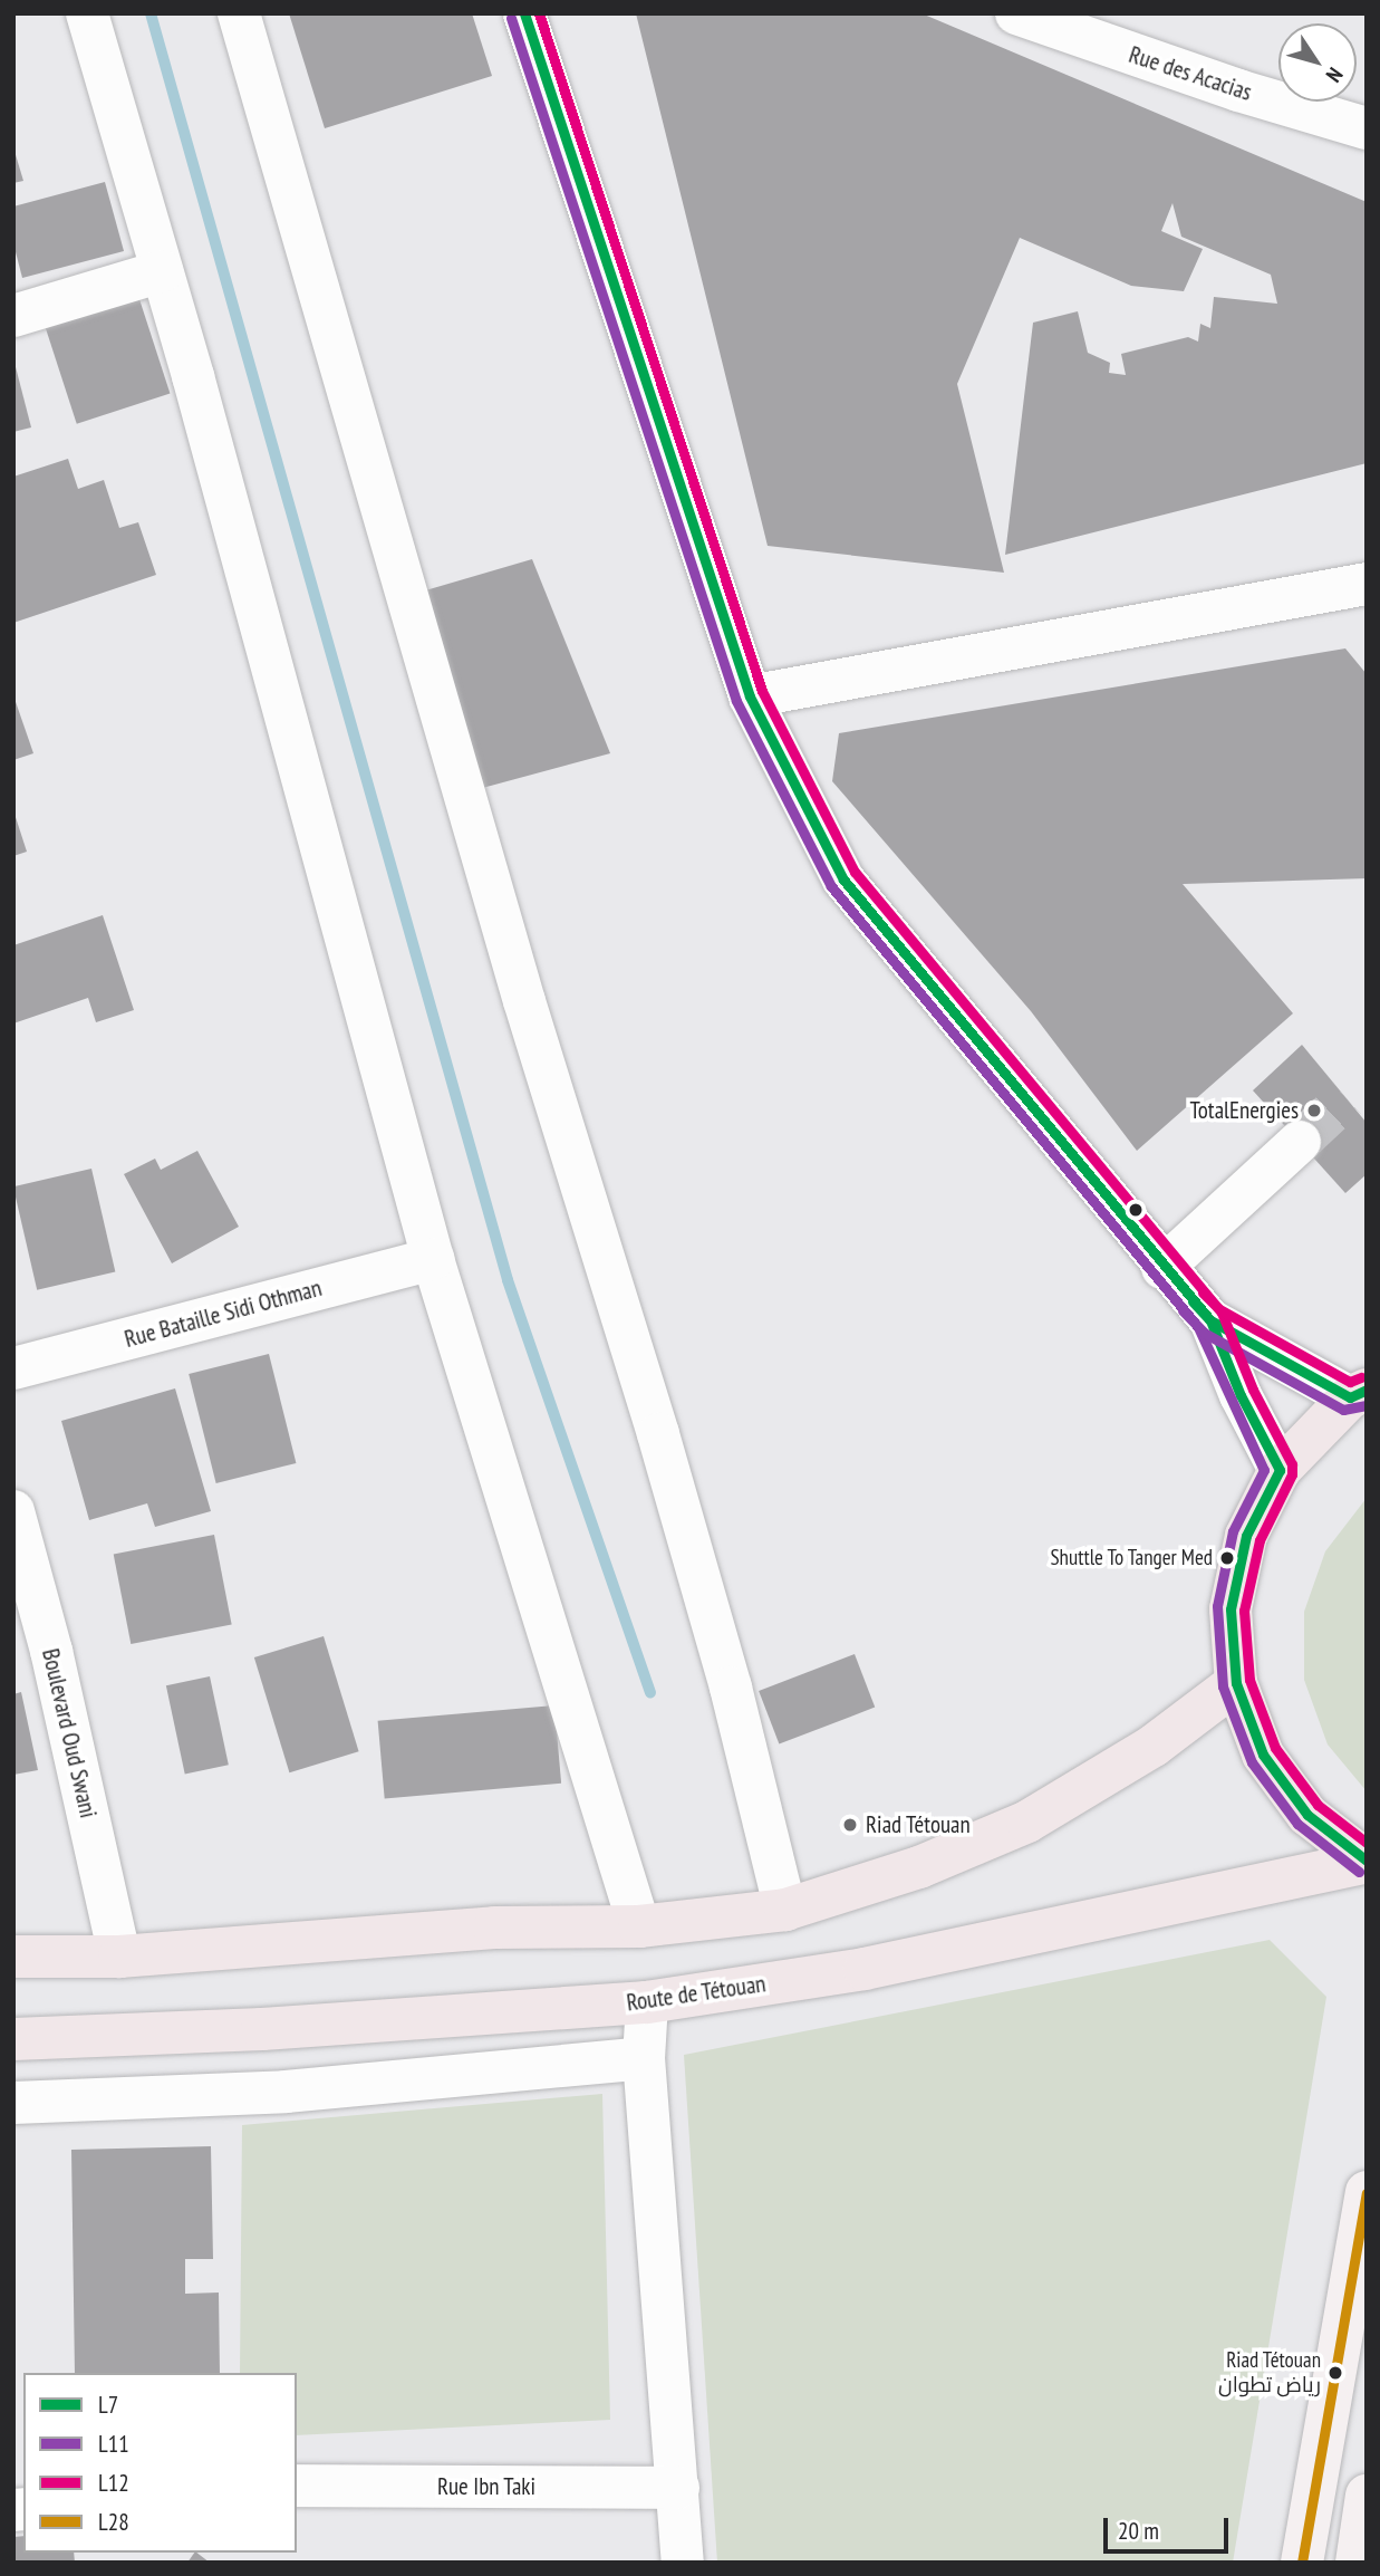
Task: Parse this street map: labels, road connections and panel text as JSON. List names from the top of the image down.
{
  "streets": {
    "highway": ["Route de Tétouan"],
    "street": [
      "Rue des Acacias",
      "Rue Bataille Sidi Othman",
      "Boulevard Oud Swani",
      "Rue Ibn Taki"
    ]
  },
  "places": [
    "TotalEnergies",
    "Shuttle To Tanger Med",
    "Riad Tétouan",
    "Riad Tétouan رياض تطوان"
  ],
  "lines": [
    "transit line L7",
    "transit line L12",
    "transit line L11",
    "transit line L28"
  ],
  "legend": [
    "L7",
    "L11",
    "L12",
    "L28"
  ],
  "scale_bar": "20 m",
  "north": "bottom right"
}
